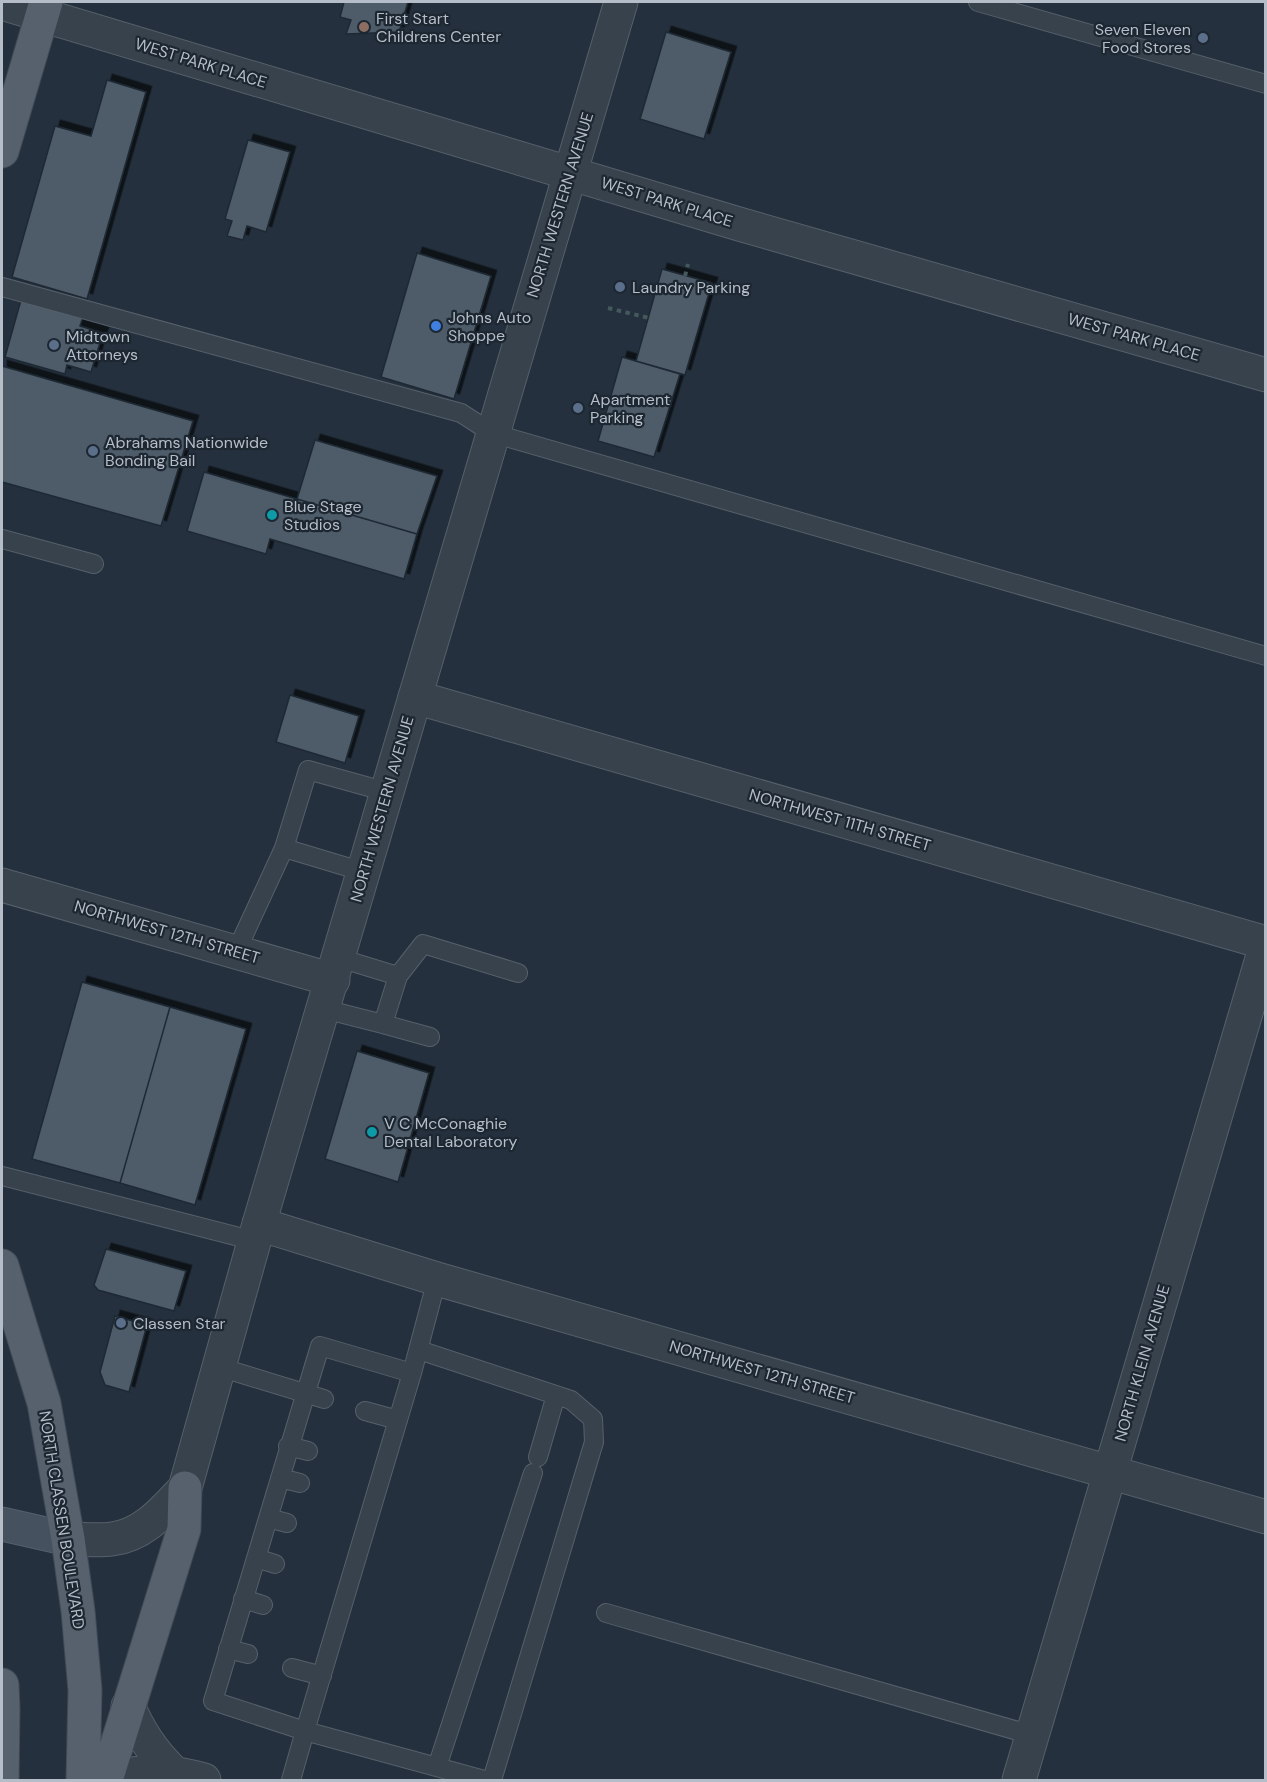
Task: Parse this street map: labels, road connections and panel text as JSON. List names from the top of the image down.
{
  "streets": {
    "main road": ["NORTH CLASSEN BOULEVARD"],
    "street": [
      "WEST PARK PLACE",
      "NORTH WESTERN AVENUE",
      "NORTHWEST 11TH STREET",
      "NORTHWEST 12TH STREET",
      "NORTH KLEIN AVENUE"
    ]
  },
  "crossings": [
    ["WEST PARK PLACE", "NORTH WESTERN AVENUE"],
    ["NORTH WESTERN AVENUE", "NORTHWEST 11TH STREET"],
    ["NORTH WESTERN AVENUE", "NORTHWEST 12TH STREET"],
    ["NORTH WESTERN AVENUE", "NORTH CLASSEN BOULEVARD"],
    ["NORTHWEST 11TH STREET", "NORTH KLEIN AVENUE"],
    ["NORTHWEST 12TH STREET", "NORTH KLEIN AVENUE"]
  ],
  "places": [
    "First Start Childrens Center",
    "Seven Eleven Food Stores",
    "Laundry Parking",
    "Johns Auto Shoppe",
    "Midtown Attorneys",
    "Apartment Parking",
    "Abrahams Nationwide Bonding Bail",
    "Blue Stage Studios",
    "V C McConaghie Dental Laboratory",
    "Classen Star"
  ]
}
